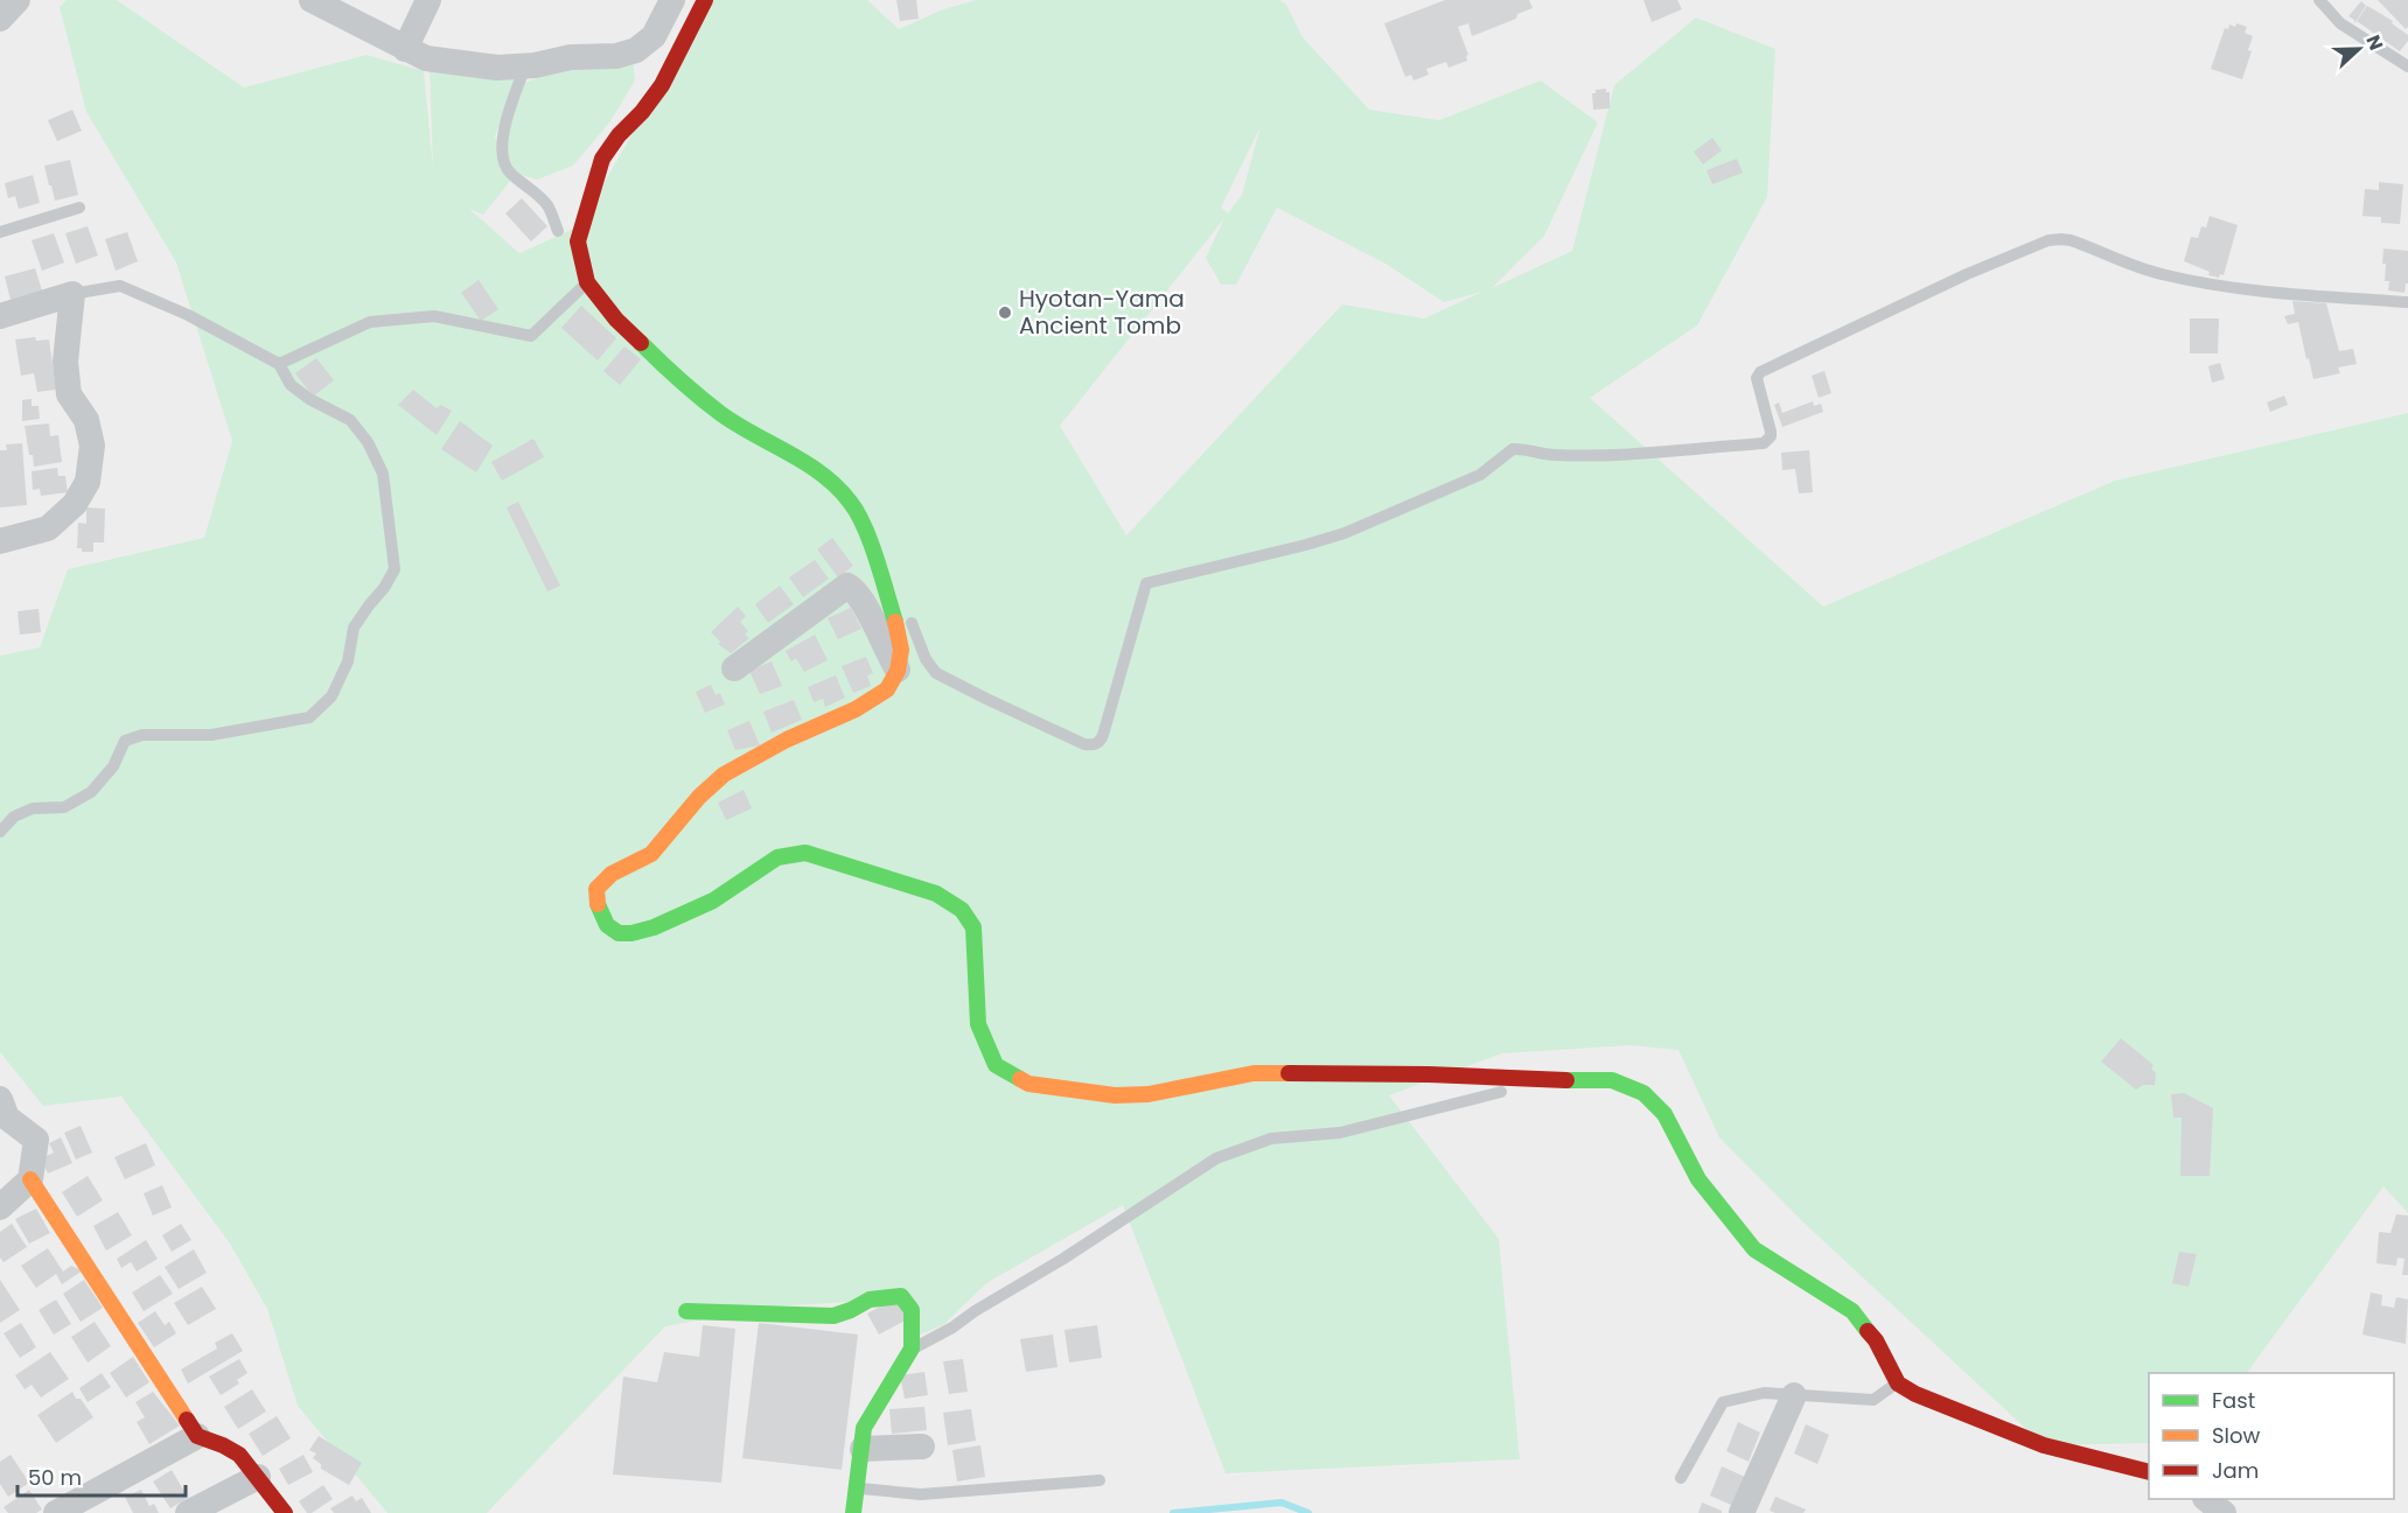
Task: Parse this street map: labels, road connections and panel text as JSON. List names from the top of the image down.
{
  "places": ["Hyotan-Yama Ancient Tomb"],
  "legend": ["Fast", "Slow", "Jam"],
  "scale_bar": "50 m",
  "north": "right"
}
